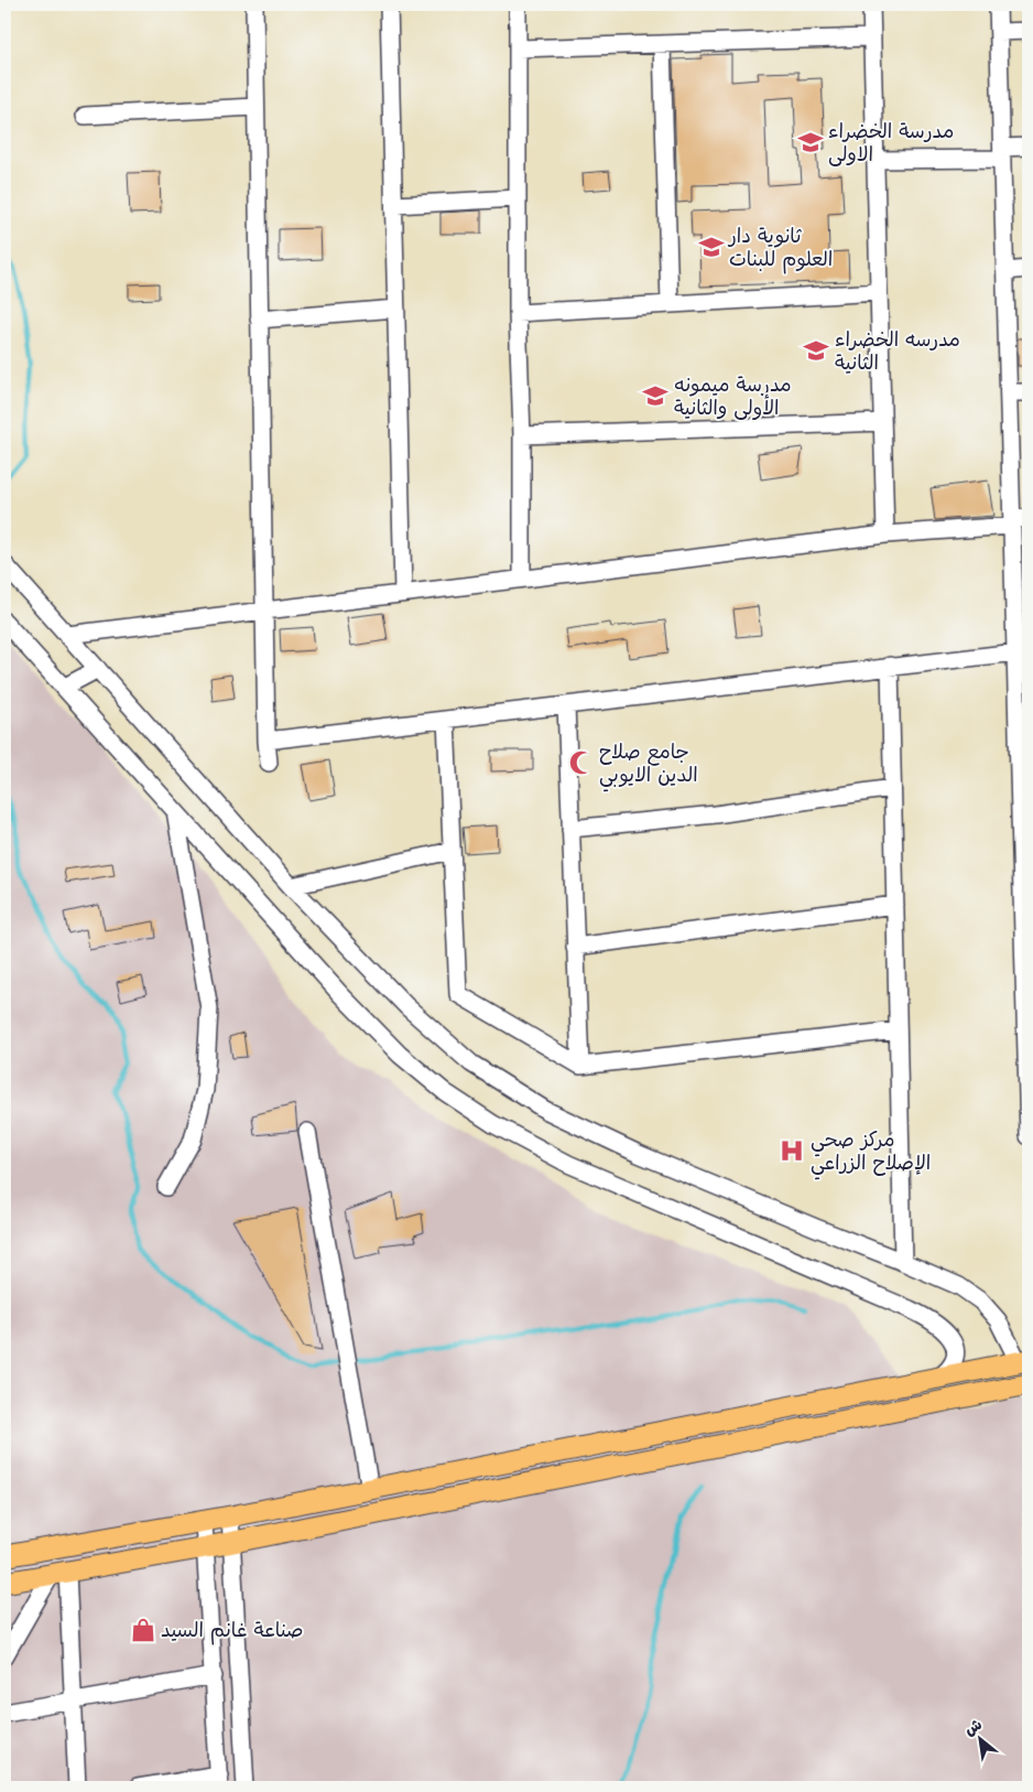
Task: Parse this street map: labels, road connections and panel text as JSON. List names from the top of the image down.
{
  "places": {
    "school or university": [
      "مدرسة الخضراء الاولى",
      "ثانوية دار العلوم للبنات",
      "مدرسه الخضراء الثانية",
      "مدرسة ميمونه الأولى والثانية"
    ],
    "mosque": ["جامع صلاح الدين الايوبي"],
    "hospital": ["مركز صحي الإصلاح الزراعي"],
    "shop": ["صناعة غانم السيد"]
  },
  "north": "top left"
}
